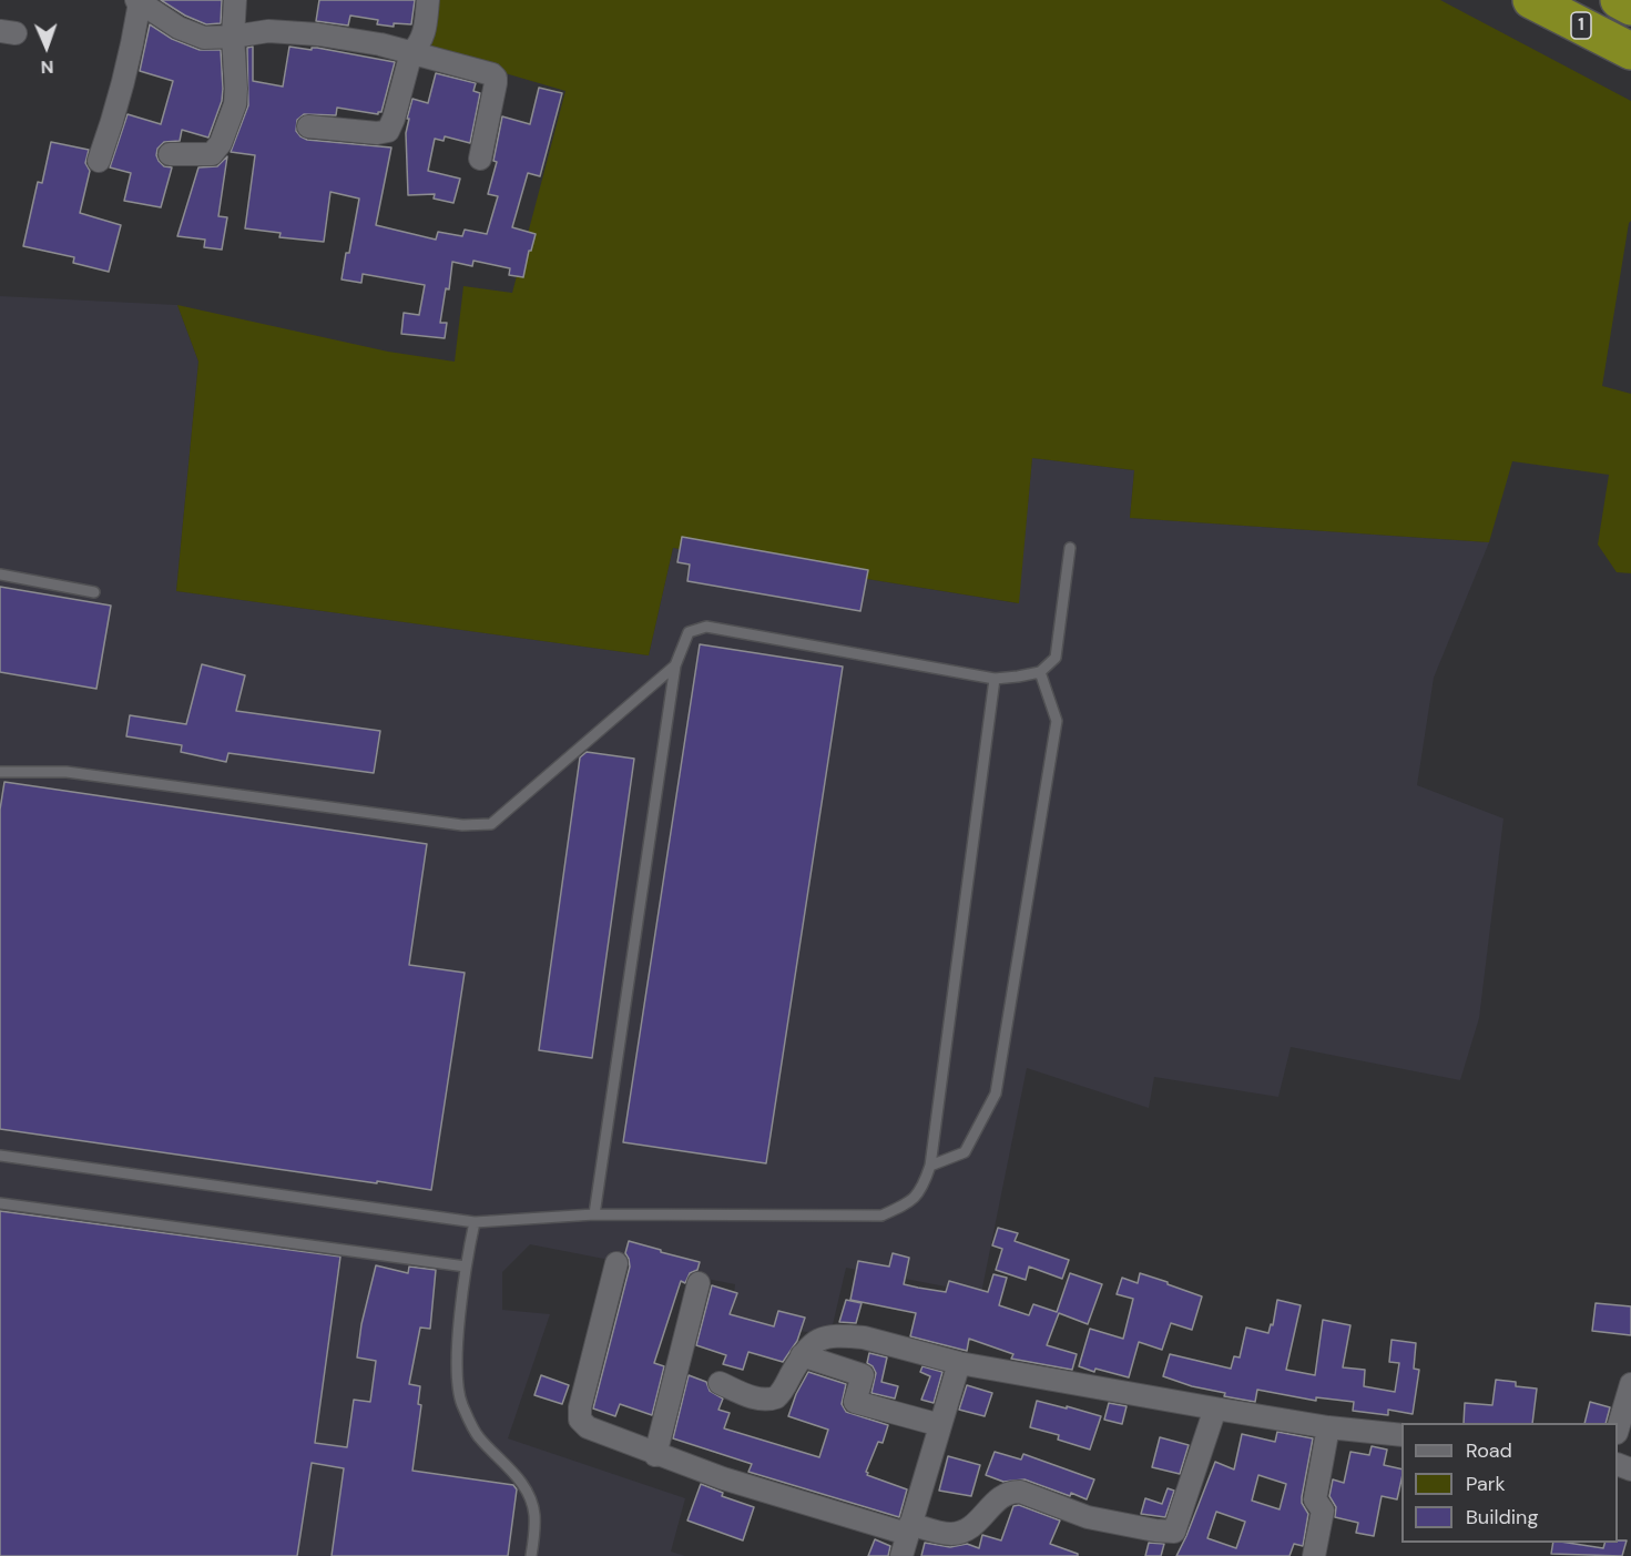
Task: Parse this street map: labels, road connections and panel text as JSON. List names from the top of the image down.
{
  "streets": {
    "highway": ["1"]
  },
  "legend": ["Road", "Park", "Building"],
  "north": "bottom"
}
